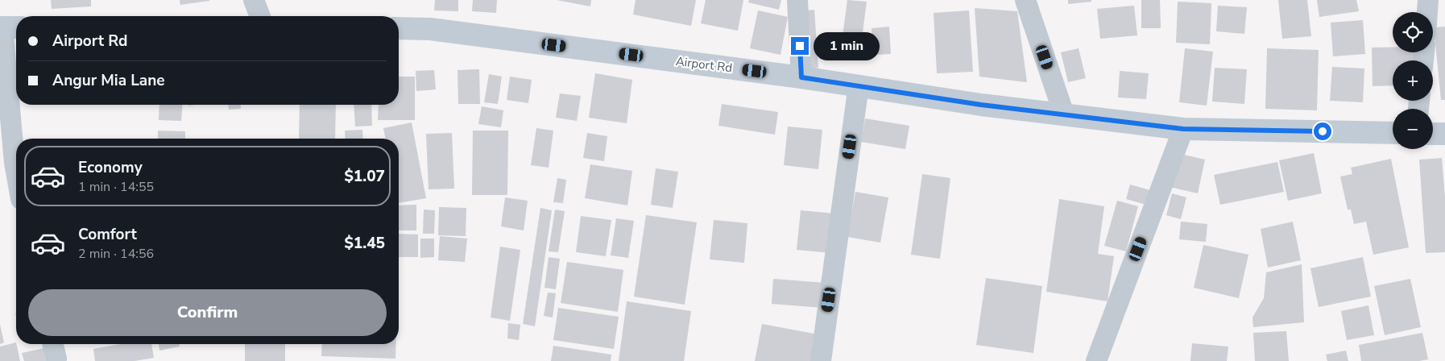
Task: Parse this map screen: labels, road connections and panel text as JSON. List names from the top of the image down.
{
  "streets": {
    "main road": ["Airport Rd"]
  },
  "page": {
    "map_buttons": ["+", "−"],
    "banner": ["Airport Rd", "Angur Mia Lane"],
    "bubble": "1 min",
    "list": [
      {
        "name": "Economy",
        "note": "1 min · 14:55",
        "value": "$1.07"
      },
      {
        "name": "Comfort",
        "note": "2 min · 14:56",
        "value": "$1.45"
      }
    ],
    "buttons": "Confirm"
  }
}
